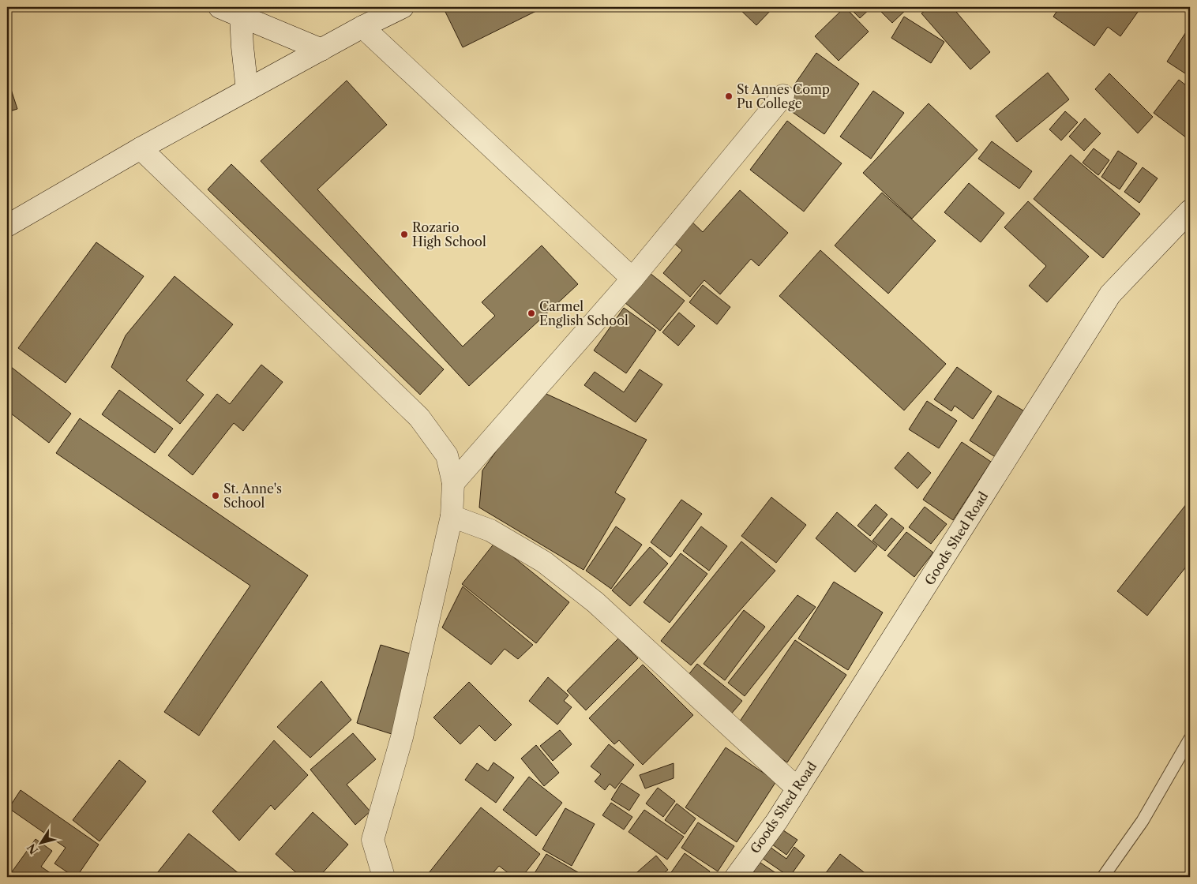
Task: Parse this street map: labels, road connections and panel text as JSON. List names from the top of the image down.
{
  "streets": {
    "street": ["Goods Shed Road"]
  },
  "places": [
    "St Annes Comp Pu College",
    "Rozario High School",
    "Carmel English School",
    "St. Anne's School"
  ],
  "north": "bottom left"
}
